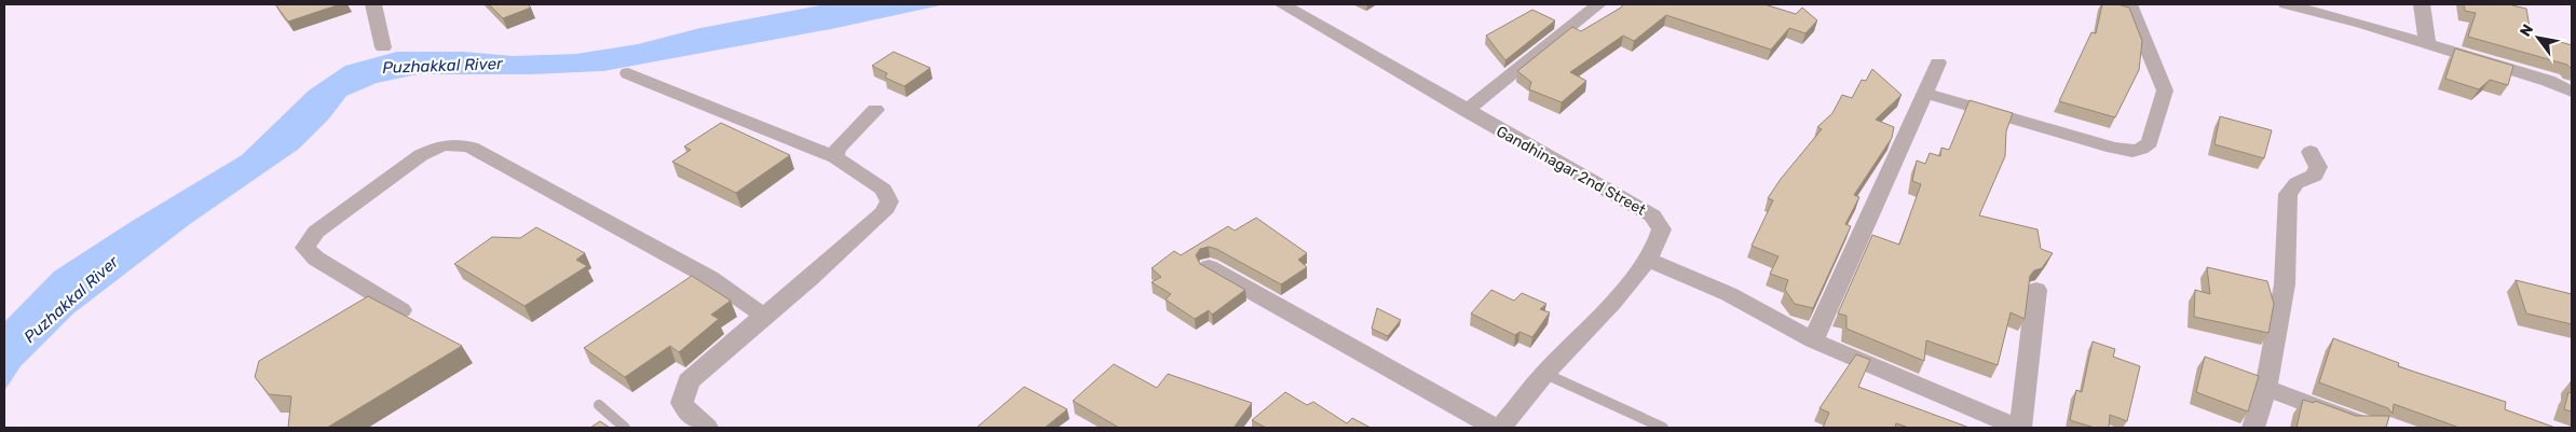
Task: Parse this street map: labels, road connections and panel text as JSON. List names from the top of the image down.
{
  "streets": {
    "street": ["Gandhinagar 2nd Street"]
  },
  "water": ["Puzhakkal River"],
  "north": "top left"
}
